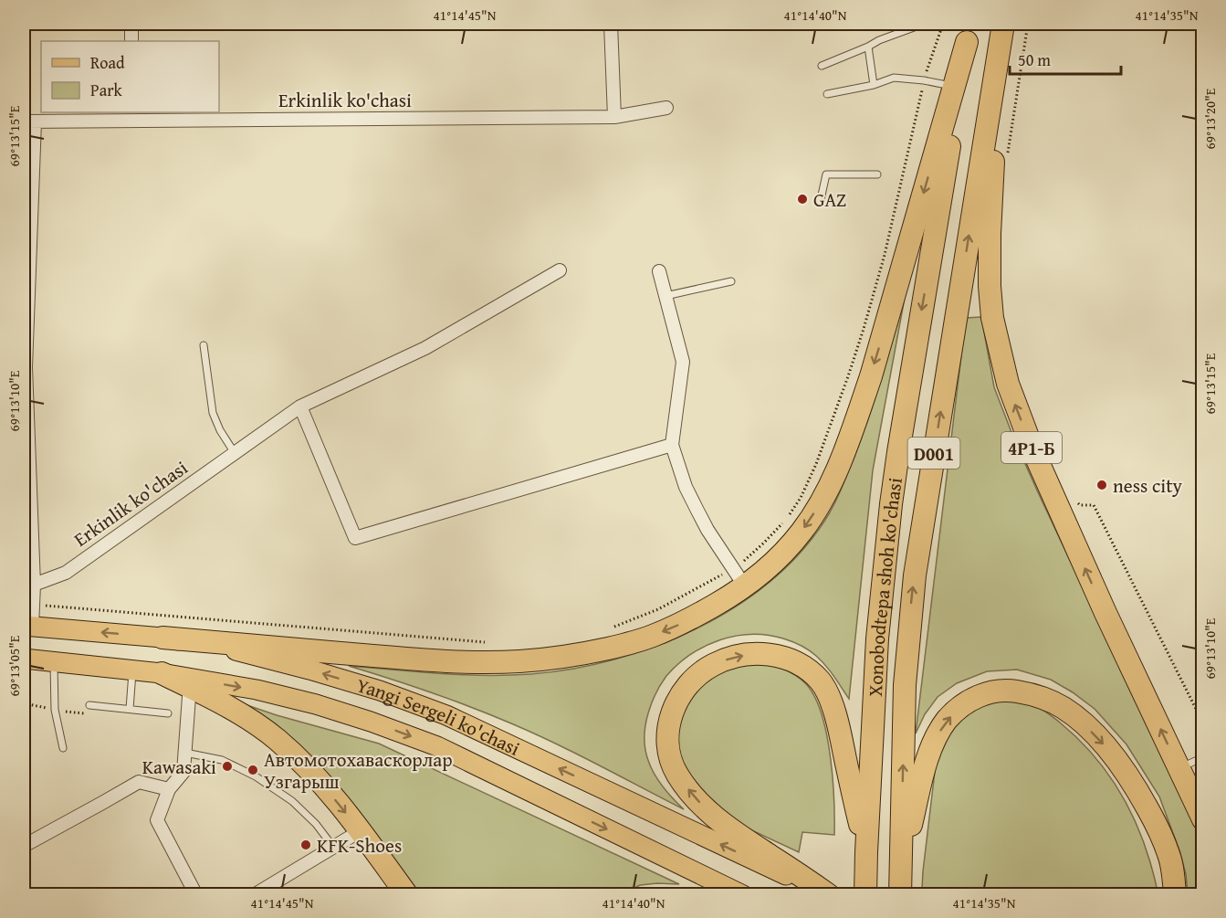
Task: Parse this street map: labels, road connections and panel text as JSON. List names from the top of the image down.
{
  "streets": {
    "highway": ["4Р1-Б", "D001", "Xonobodtepa shoh ko'chasi"],
    "main road": ["Yangi Sergeli ko'chasi"],
    "street": ["Erkinlik ko'chasi"]
  },
  "crossings": [
    ["4Р1-Б", "Xonobodtepa shoh ko'chasi"]
  ],
  "places": [
    "GAZ",
    "ness city",
    "Kawasaki",
    "Автомотохаваскорлар Узгарыш",
    "KFK-Shoes"
  ],
  "legend": ["Road", "Park"],
  "scale_bar": "50 m",
  "coordinates": [
    "41°14'45\"N",
    "41°14'40\"N",
    "41°14'35\"N",
    "69°13'20\"E",
    "69°13'15\"E",
    "69°13'10\"E",
    "69°13'05\"E"
  ]
}
